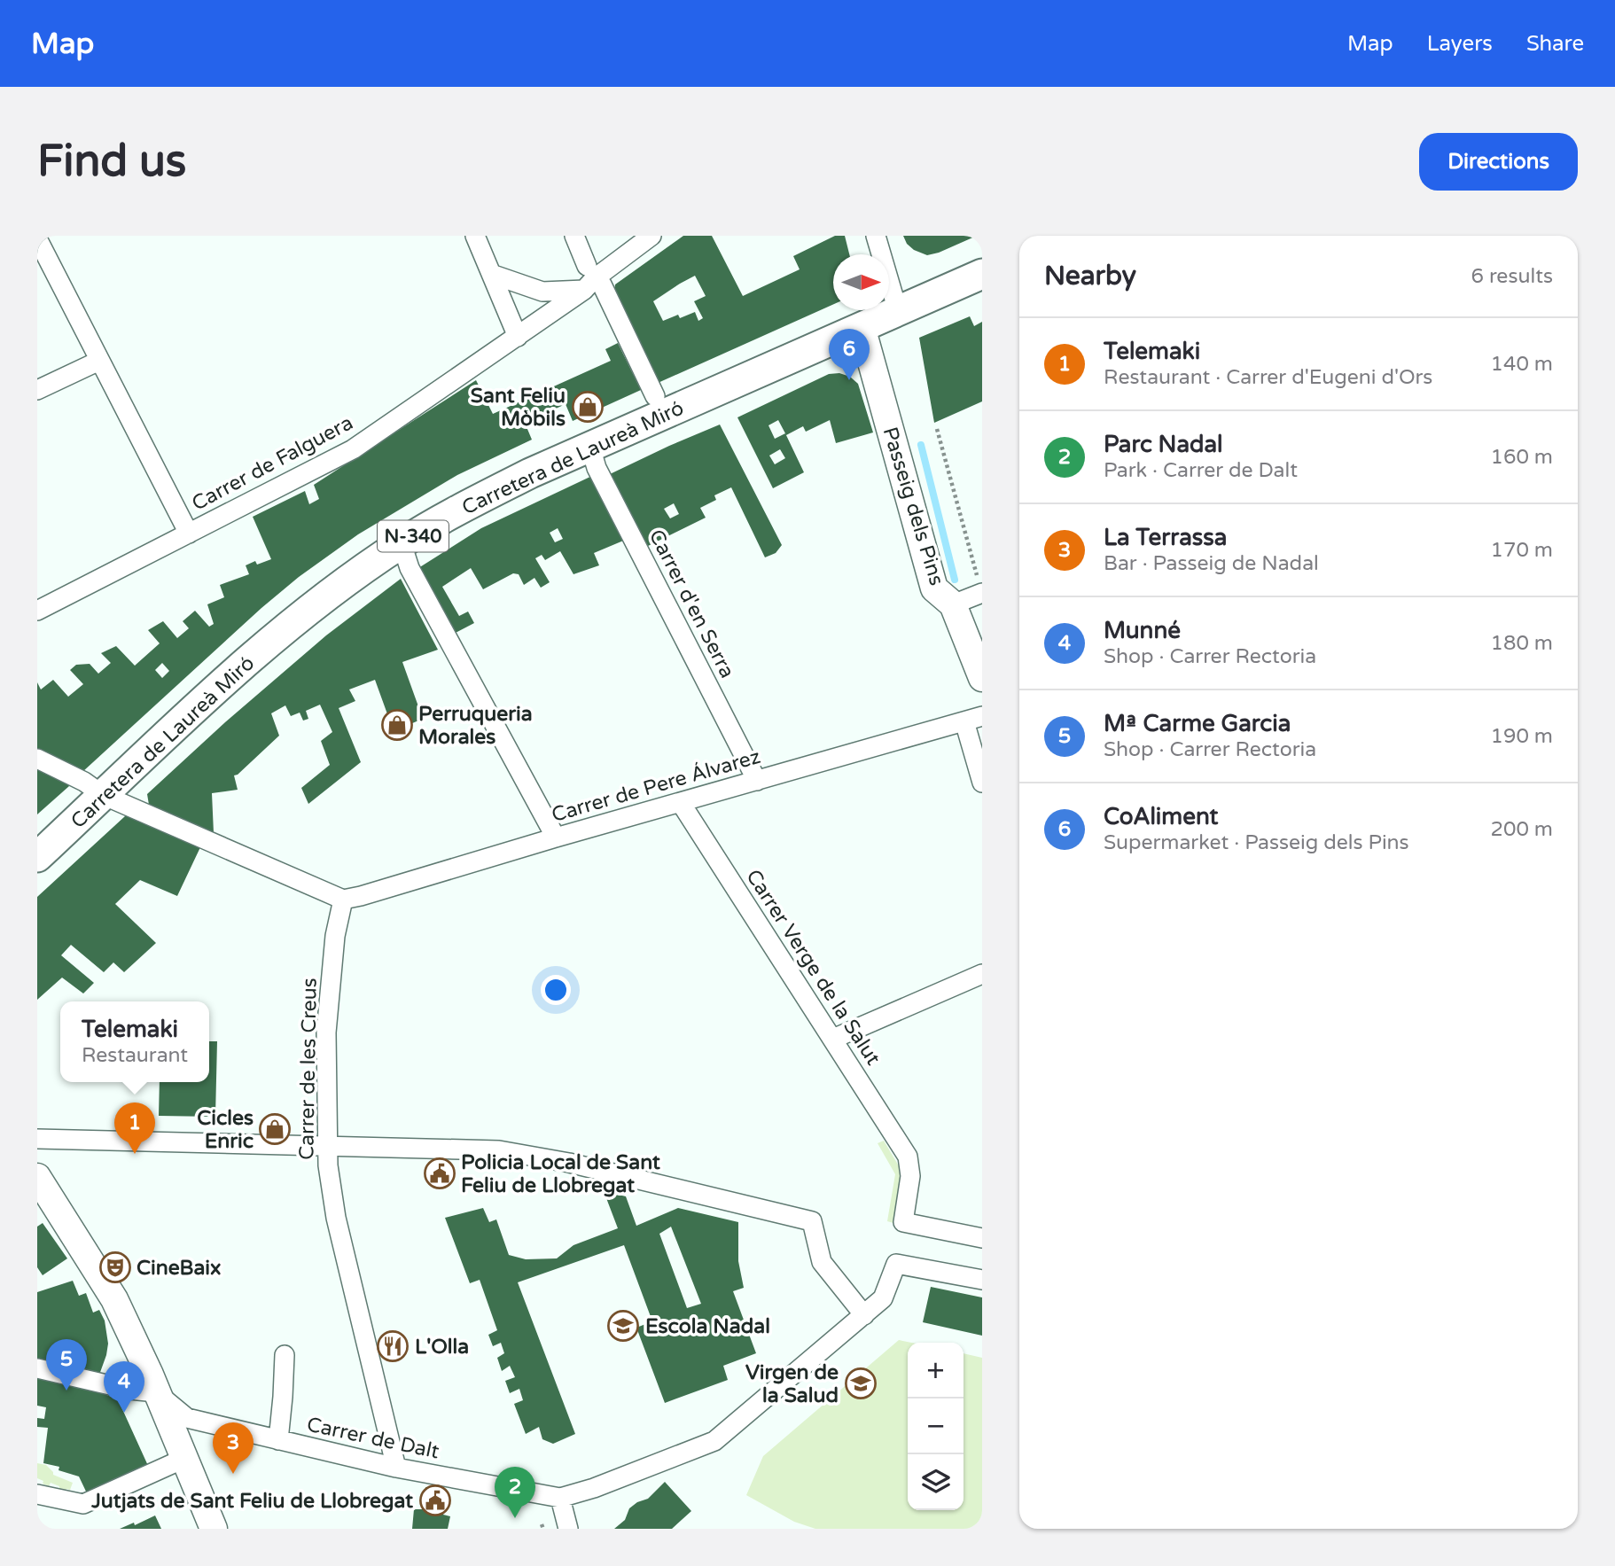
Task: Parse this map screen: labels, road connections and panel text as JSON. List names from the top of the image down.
{
  "streets": {
    "main road": ["Carretera de Laureà Miró", "N-340"],
    "street": [
      "Carrer de Falguera",
      "Passeig dels Pins",
      "Carrer d'en Serra",
      "Carrer de Pere Álvarez",
      "Carrer Verge de la Salut",
      "Carrer de les Creus",
      "Carrer de Dalt"
    ]
  },
  "crossings": [
    ["Carretera de Laureà Miró", "Passeig dels Pins"],
    ["Carretera de Laureà Miró", "Carrer d'en Serra"],
    ["Carrer d'en Serra", "Carrer de Pere Álvarez"],
    ["Carrer de Pere Álvarez", "Carrer Verge de la Salut"],
    ["Carrer de Pere Álvarez", "Carrer de les Creus"],
    ["Carrer de les Creus", "Carrer de Dalt"]
  ],
  "places": {
    "shop": ["Sant Feliu Mòbils", "Perruqueria Morales", "Cicles Enric"],
    "public building": ["Policia Local de Sant Feliu de Llobregat", "Jutjats de Sant Feliu de Llobregat"],
    "theatre": ["CineBaix"],
    "school or university": ["Escola Nadal", "Virgen de la Salud"],
    "restaurant": ["L'Olla"]
  },
  "north": "right",
  "page": {
    "header": "Map",
    "nav": ["Map", "Layers", "Share"],
    "buttons": "Directions",
    "title": "Find us",
    "heading": ["Nearby", "6 results"],
    "list": [
      {
        "mark": "1",
        "name": "Telemaki",
        "note": "Restaurant · Carrer d'Eugeni d'Ors",
        "value": "140 m"
      },
      {
        "mark": "2",
        "name": "Parc Nadal",
        "note": "Park · Carrer de Dalt",
        "value": "160 m"
      },
      {
        "mark": "3",
        "name": "La Terrassa",
        "note": "Bar · Passeig de Nadal",
        "value": "170 m"
      },
      {
        "mark": "4",
        "name": "Munné",
        "note": "Shop · Carrer Rectoria",
        "value": "180 m"
      },
      {
        "mark": "5",
        "name": "Mª Carme Garcia",
        "note": "Shop · Carrer Rectoria",
        "value": "190 m"
      },
      {
        "mark": "6",
        "name": "CoAliment",
        "note": "Supermarket · Passeig dels Pins",
        "value": "200 m"
      }
    ],
    "pins": [
      "6",
      "1",
      "5",
      "4",
      "3",
      "2"
    ],
    "popup": ["Telemaki", "Restaurant"],
    "map_buttons": ["+", "−"]
  }
}
